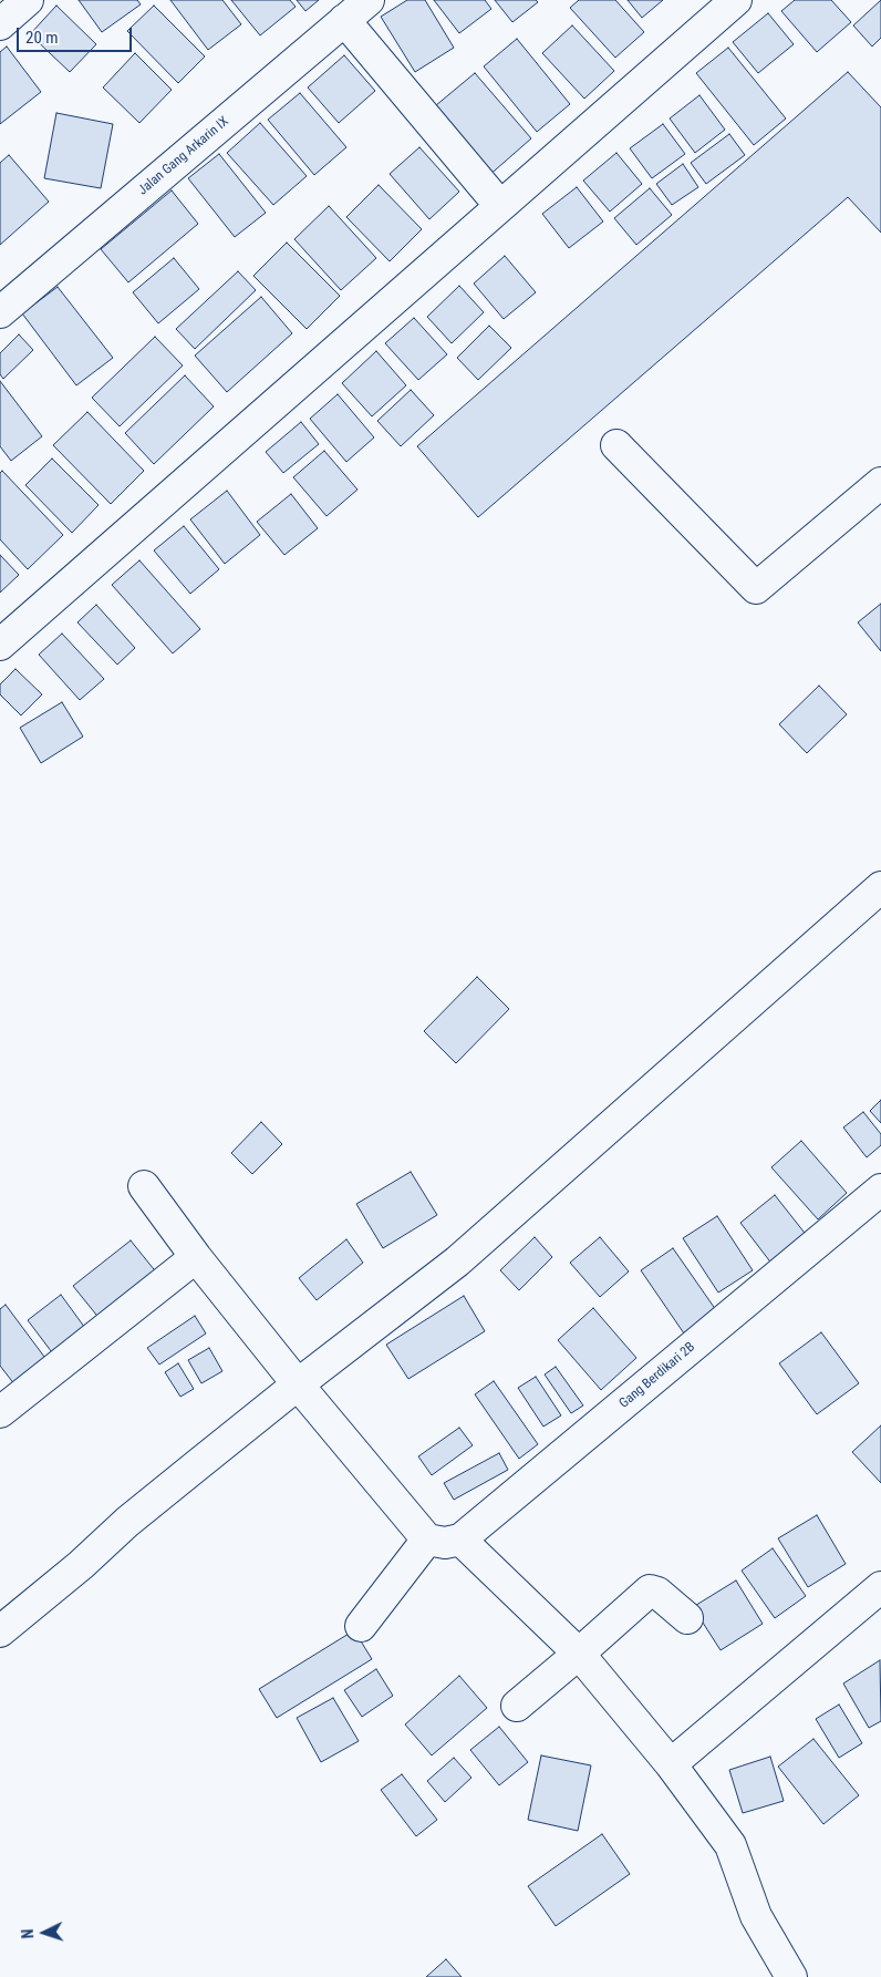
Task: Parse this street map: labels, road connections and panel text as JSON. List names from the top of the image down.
{
  "streets": {
    "street": ["Jalan Gang Arkarin IX", "Gang Berdikari 2B"]
  },
  "scale_bar": "20 m",
  "north": "left"
}
